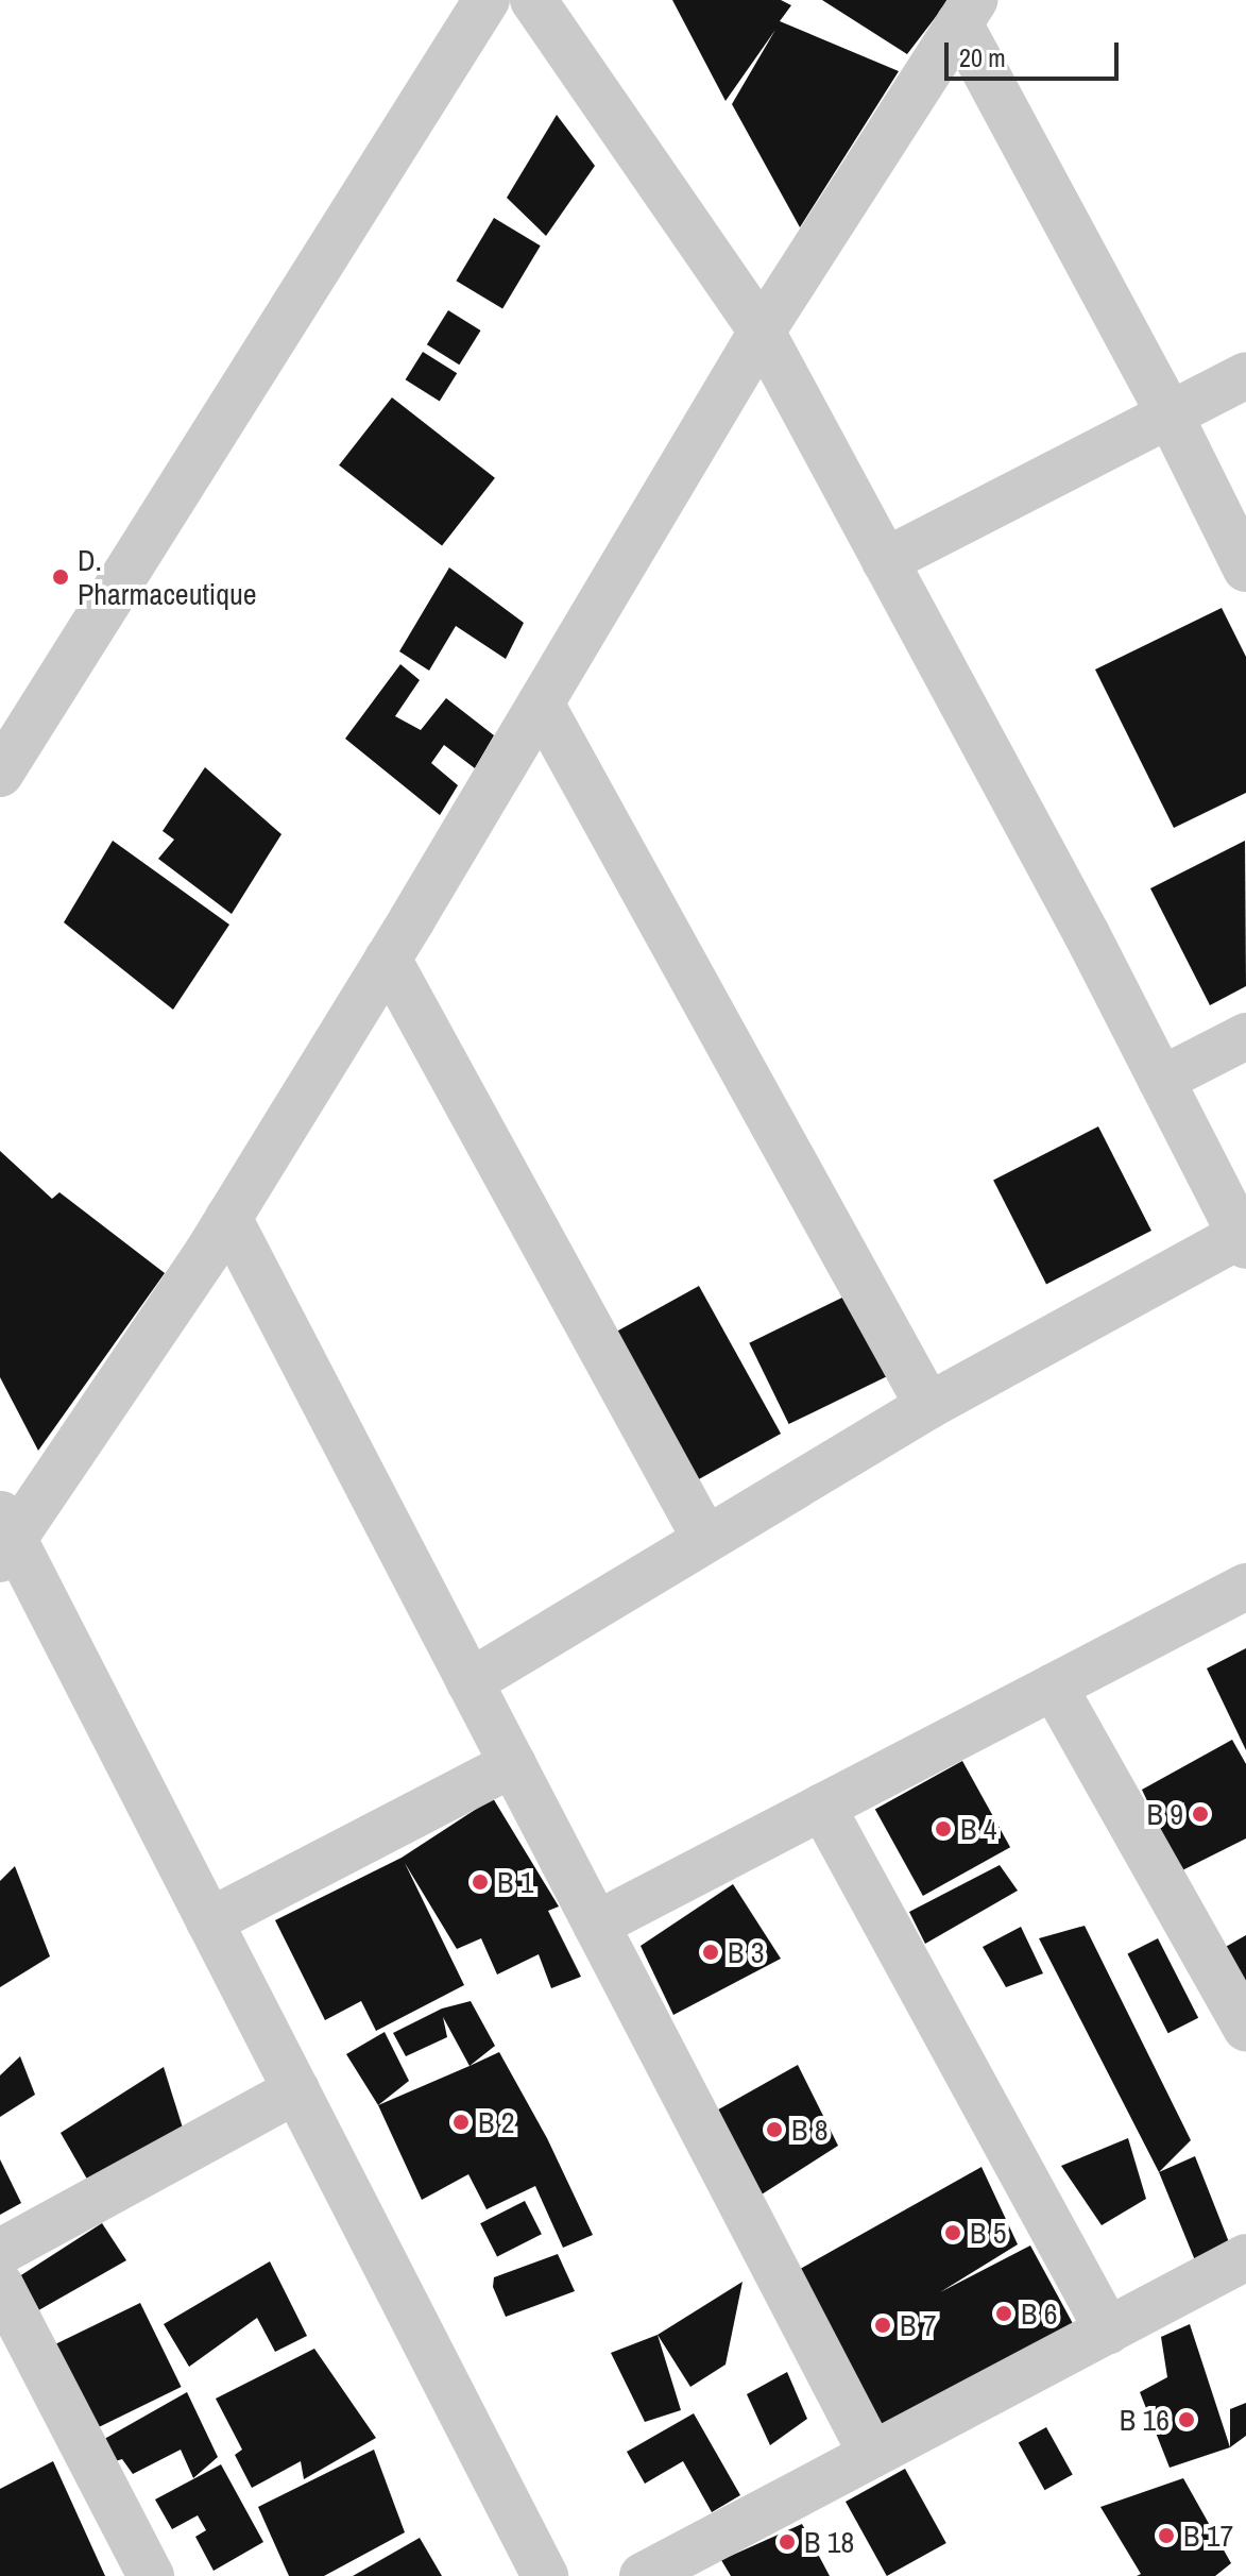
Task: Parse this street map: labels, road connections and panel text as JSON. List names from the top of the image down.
{
  "places": [
    "D. Pharmaceutique",
    "B 9",
    "B 4",
    "B 1",
    "B 3",
    "B 2",
    "B 8",
    "B 5",
    "B 6",
    "B 7",
    "B 16",
    "B 17",
    "B 18"
  ],
  "scale_bar": "20 m"
}
